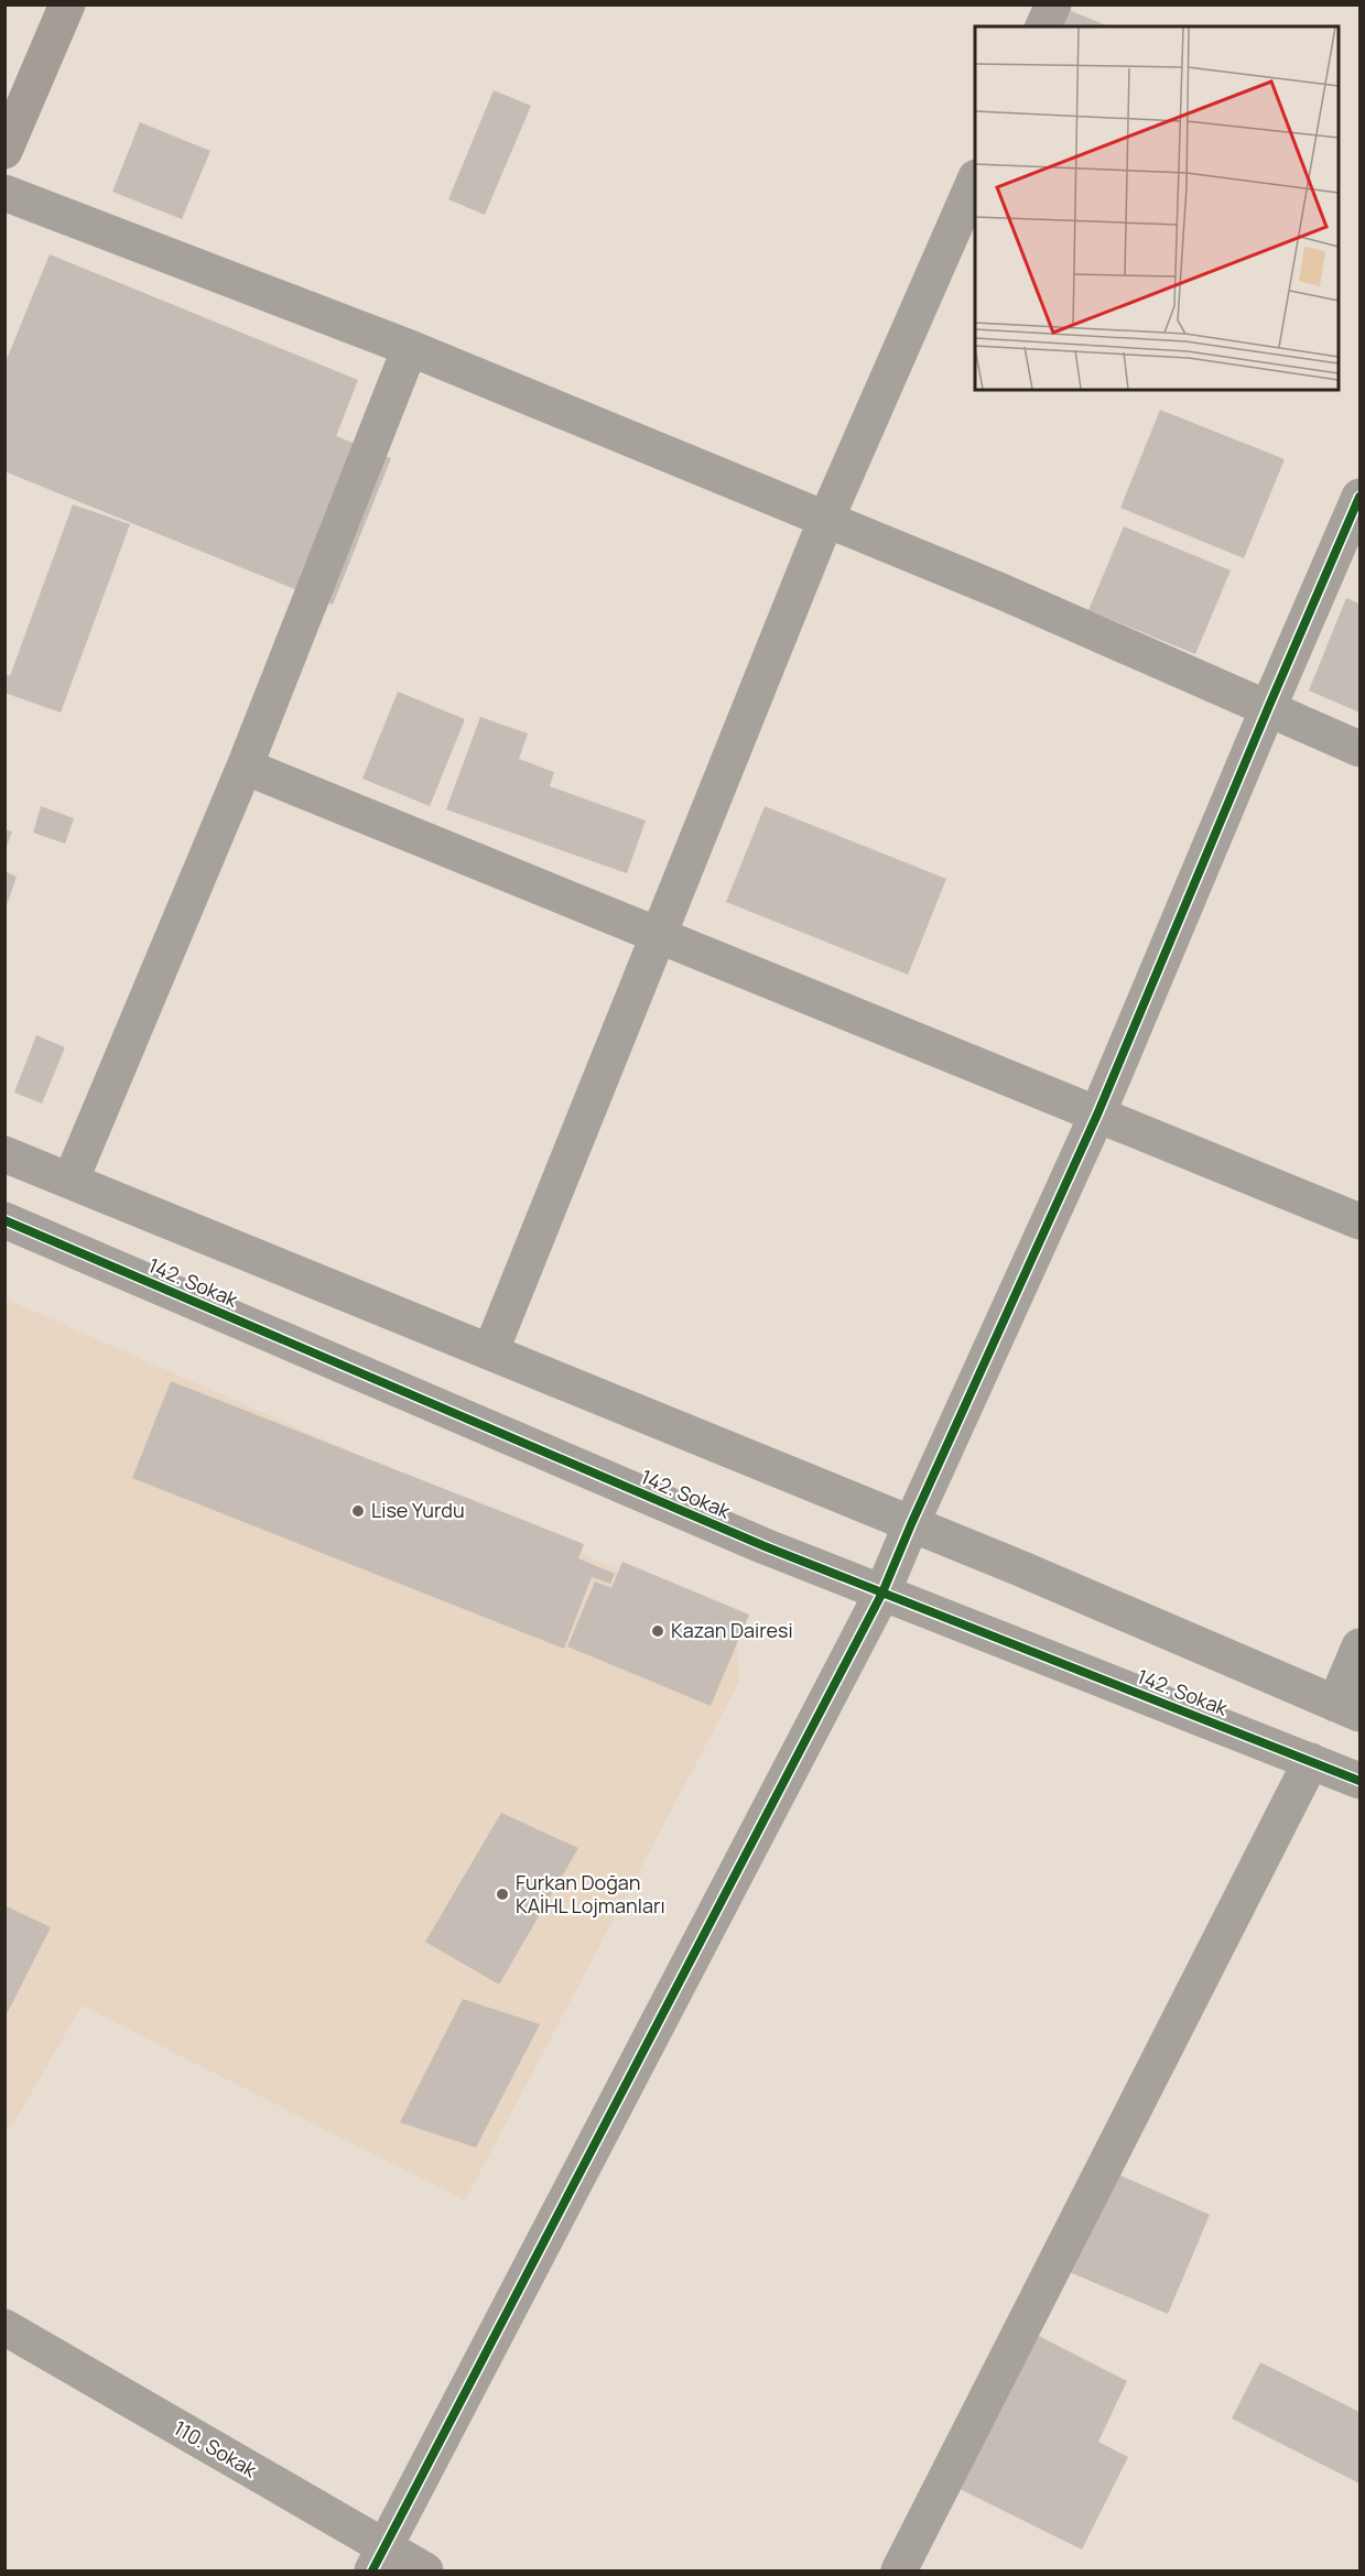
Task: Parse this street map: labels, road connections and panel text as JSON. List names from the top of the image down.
{
  "streets": {
    "street": ["142. Sokak", "110. Sokak"]
  },
  "places": ["Lise Yurdu", "Kazan Dairesi", "Furkan Doğan KAİHL Lojmanları"]
}
